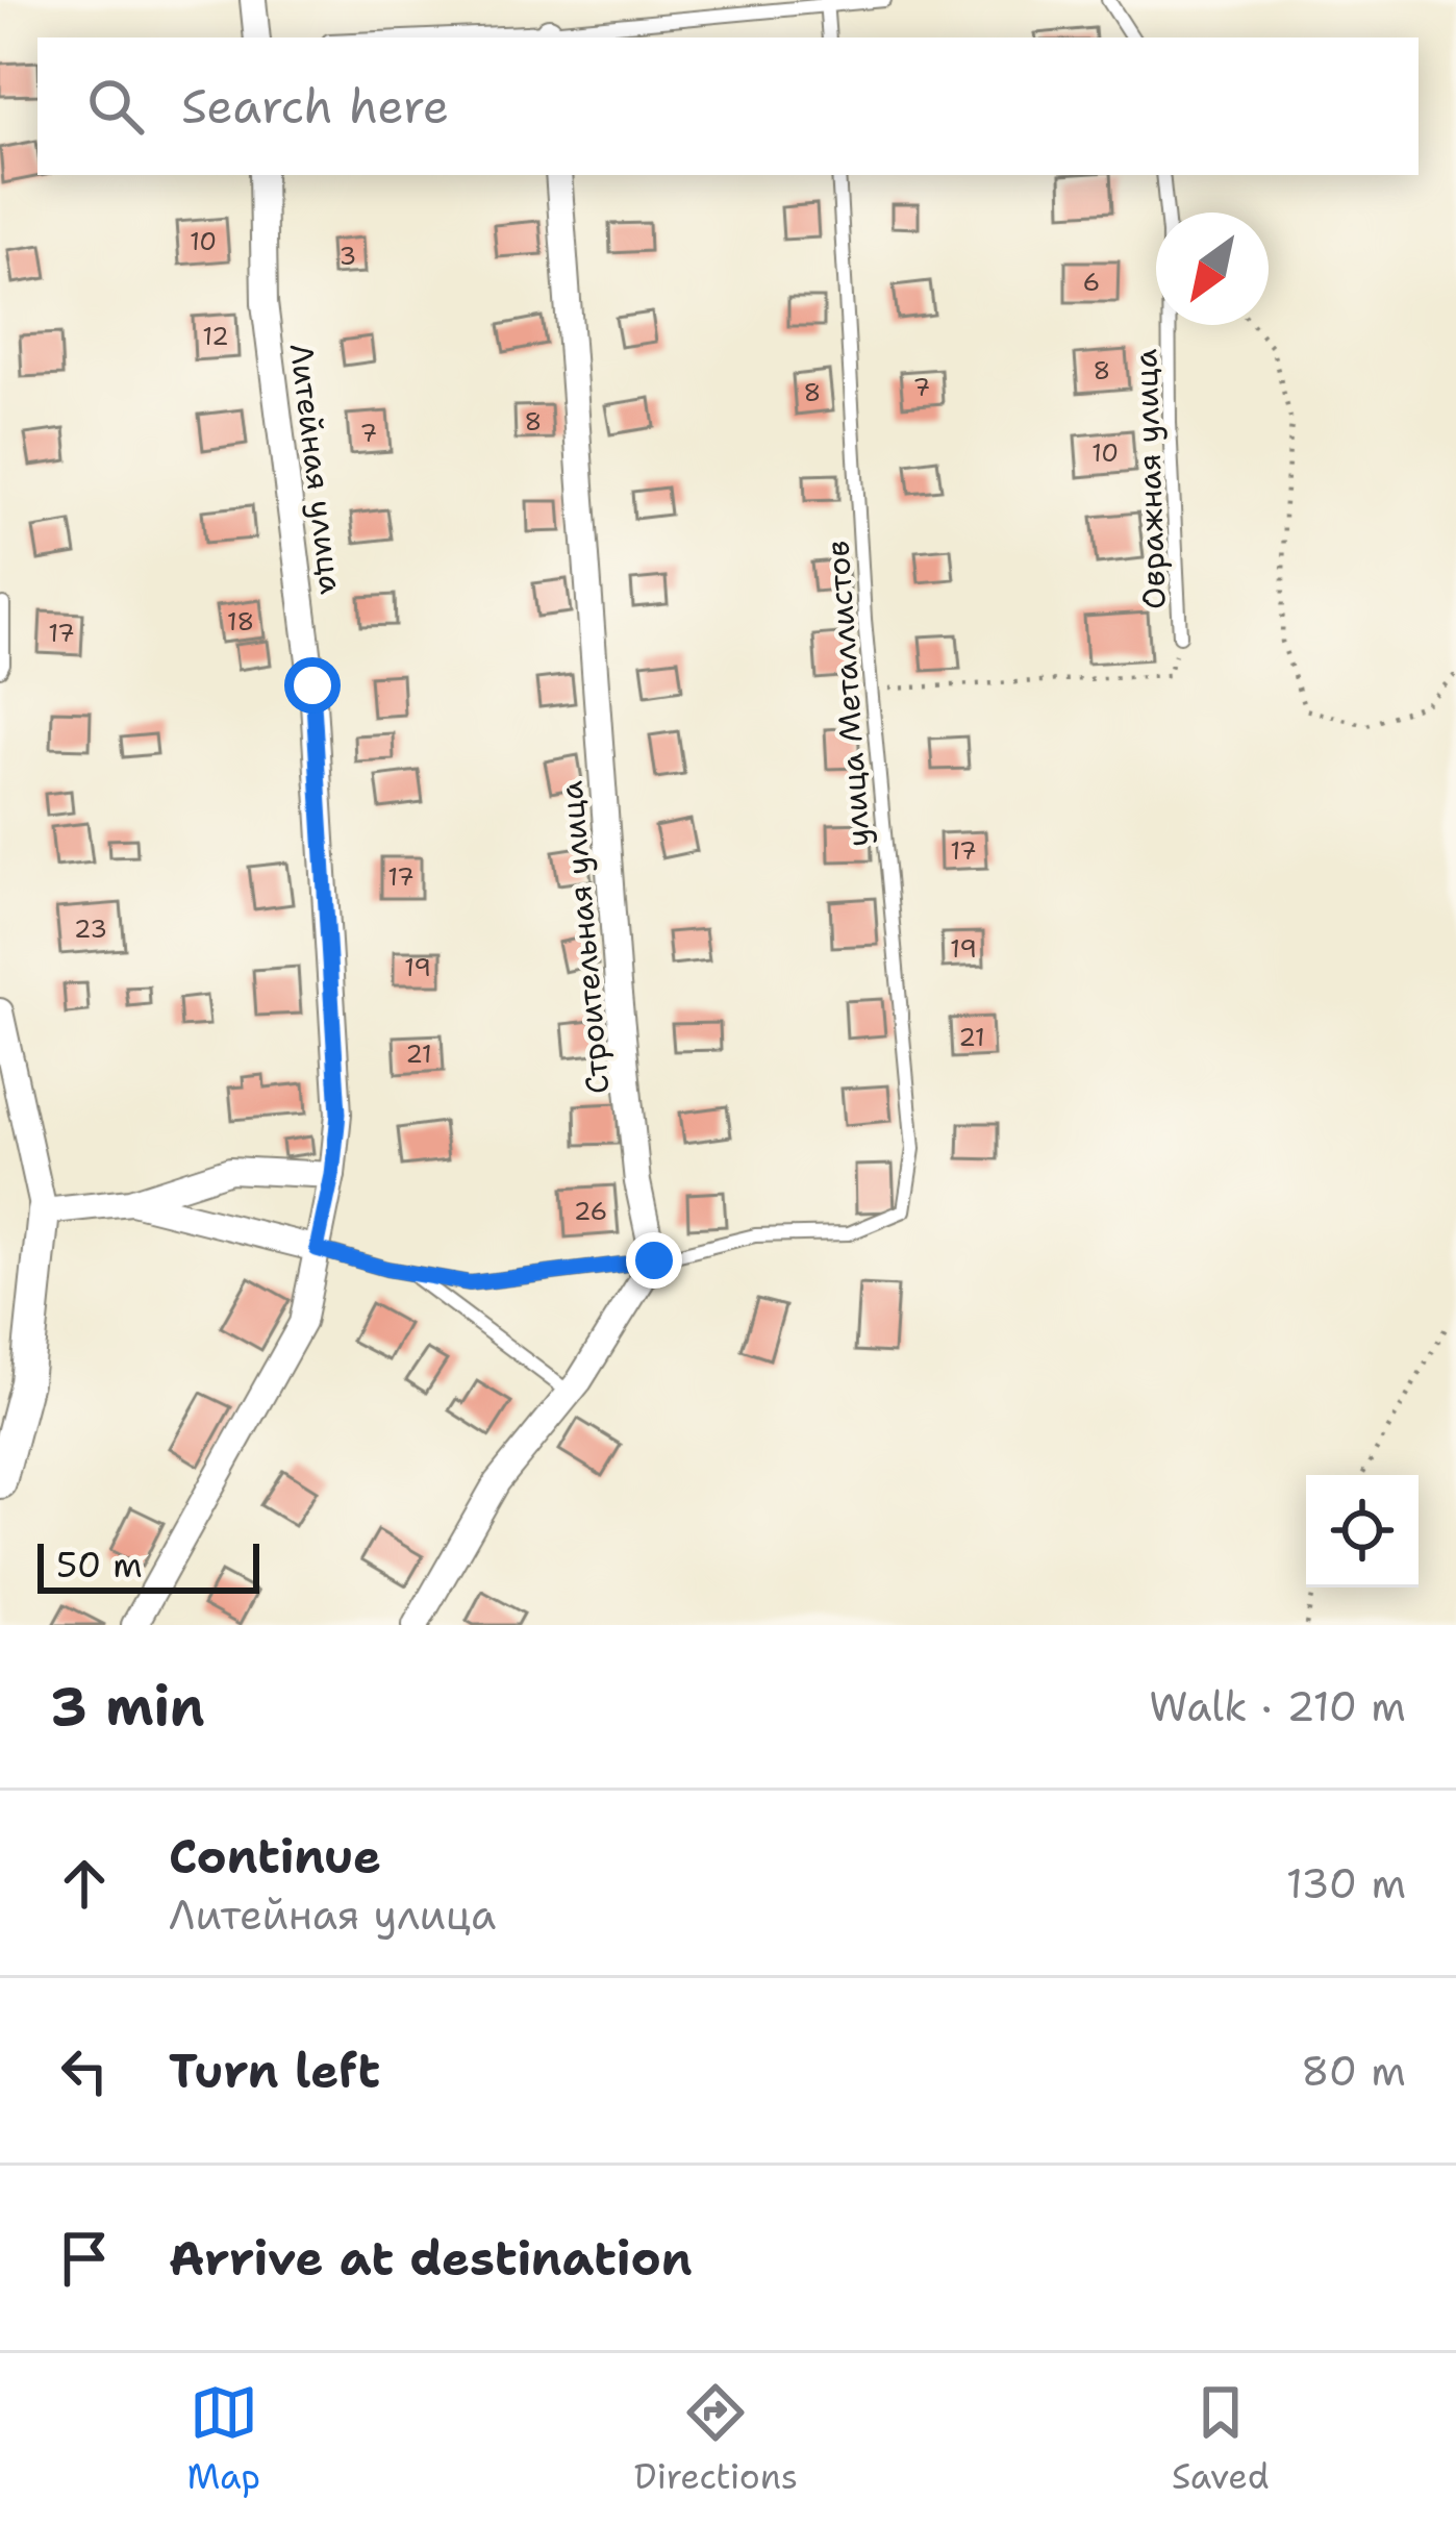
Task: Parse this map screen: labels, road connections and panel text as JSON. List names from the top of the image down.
{
  "streets": {
    "street": ["Литейная улица", "Строительная улица"],
    "lane": ["Овражная улица", "улица Металлистов"]
  },
  "crossings": [
    ["улица Металлистов", "Строительная улица"]
  ],
  "house_numbers": [
    "10",
    "3",
    "6",
    "12",
    "8",
    "7",
    "8",
    "8",
    "7",
    "10",
    "18",
    "17",
    "17",
    "17",
    "23",
    "19",
    "19",
    "21",
    "21",
    "26"
  ],
  "scale_bar": "50 m",
  "north": "bottom left",
  "page": {
    "search": "Search here",
    "scale": "50 m",
    "heading": ["3 min", "Walk · 210 m"],
    "list": [
      ["Continue", "Литейная улица", "130 m"],
      ["Turn left", "80 m"],
      "Arrive at destination"
    ],
    "nav": ["Map", "Directions", "Saved"]
  }
}
